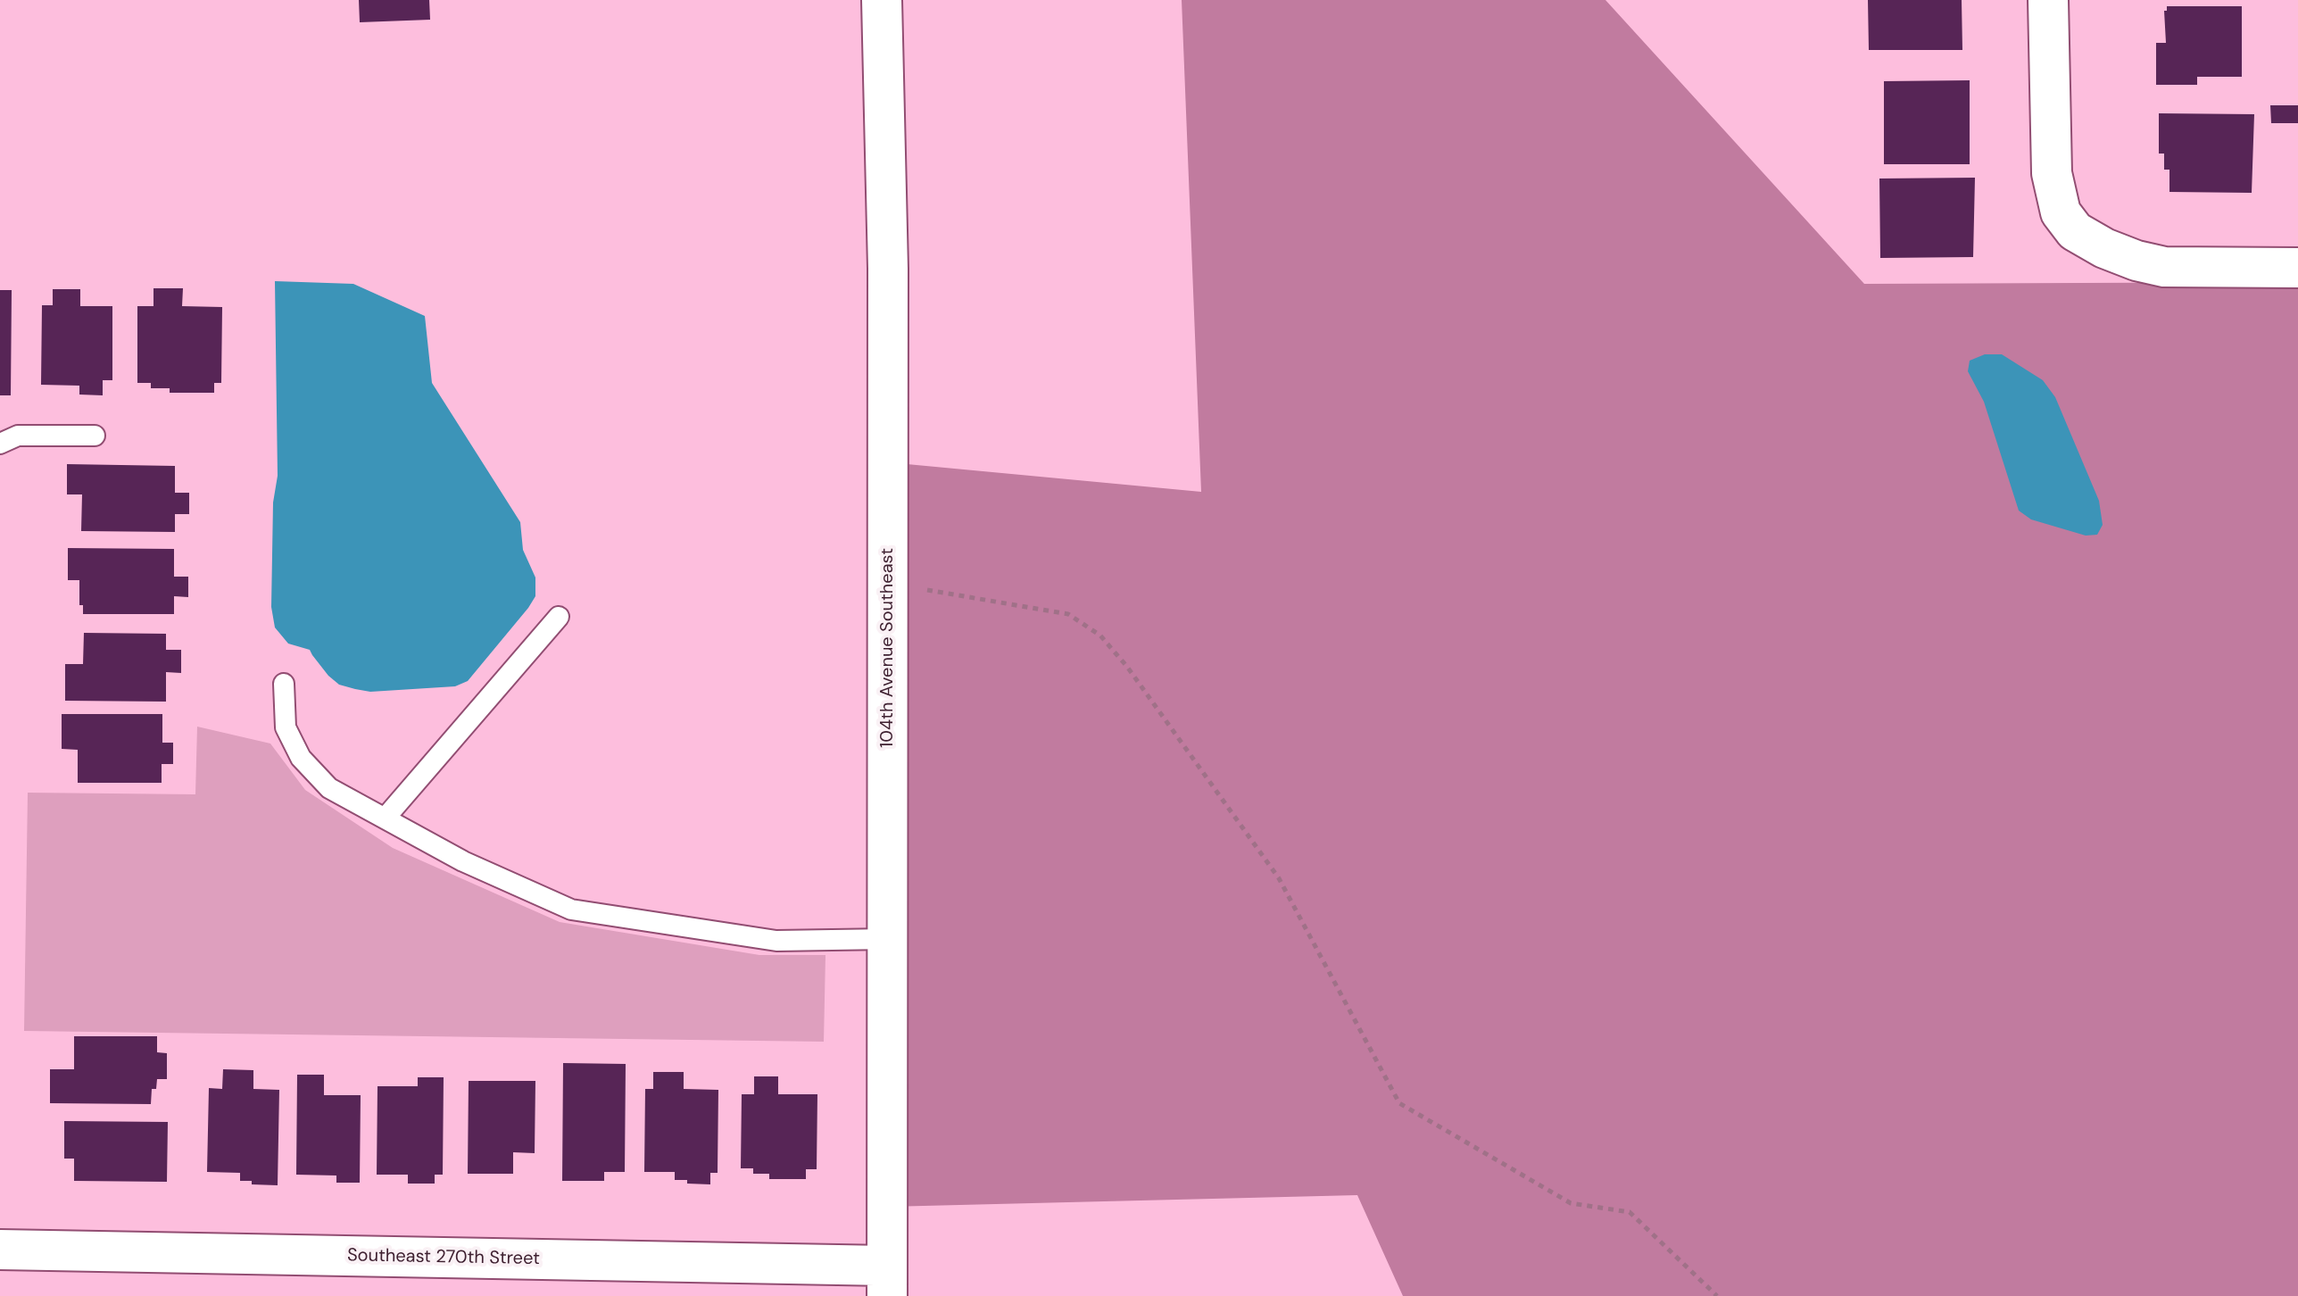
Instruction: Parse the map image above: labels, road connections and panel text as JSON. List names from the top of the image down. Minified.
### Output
{"streets":{"street":["104th Avenue Southeast","Southeast 270th Street"]},"crossings":[["104th Avenue Southeast","Southeast 270th Street"]]}
